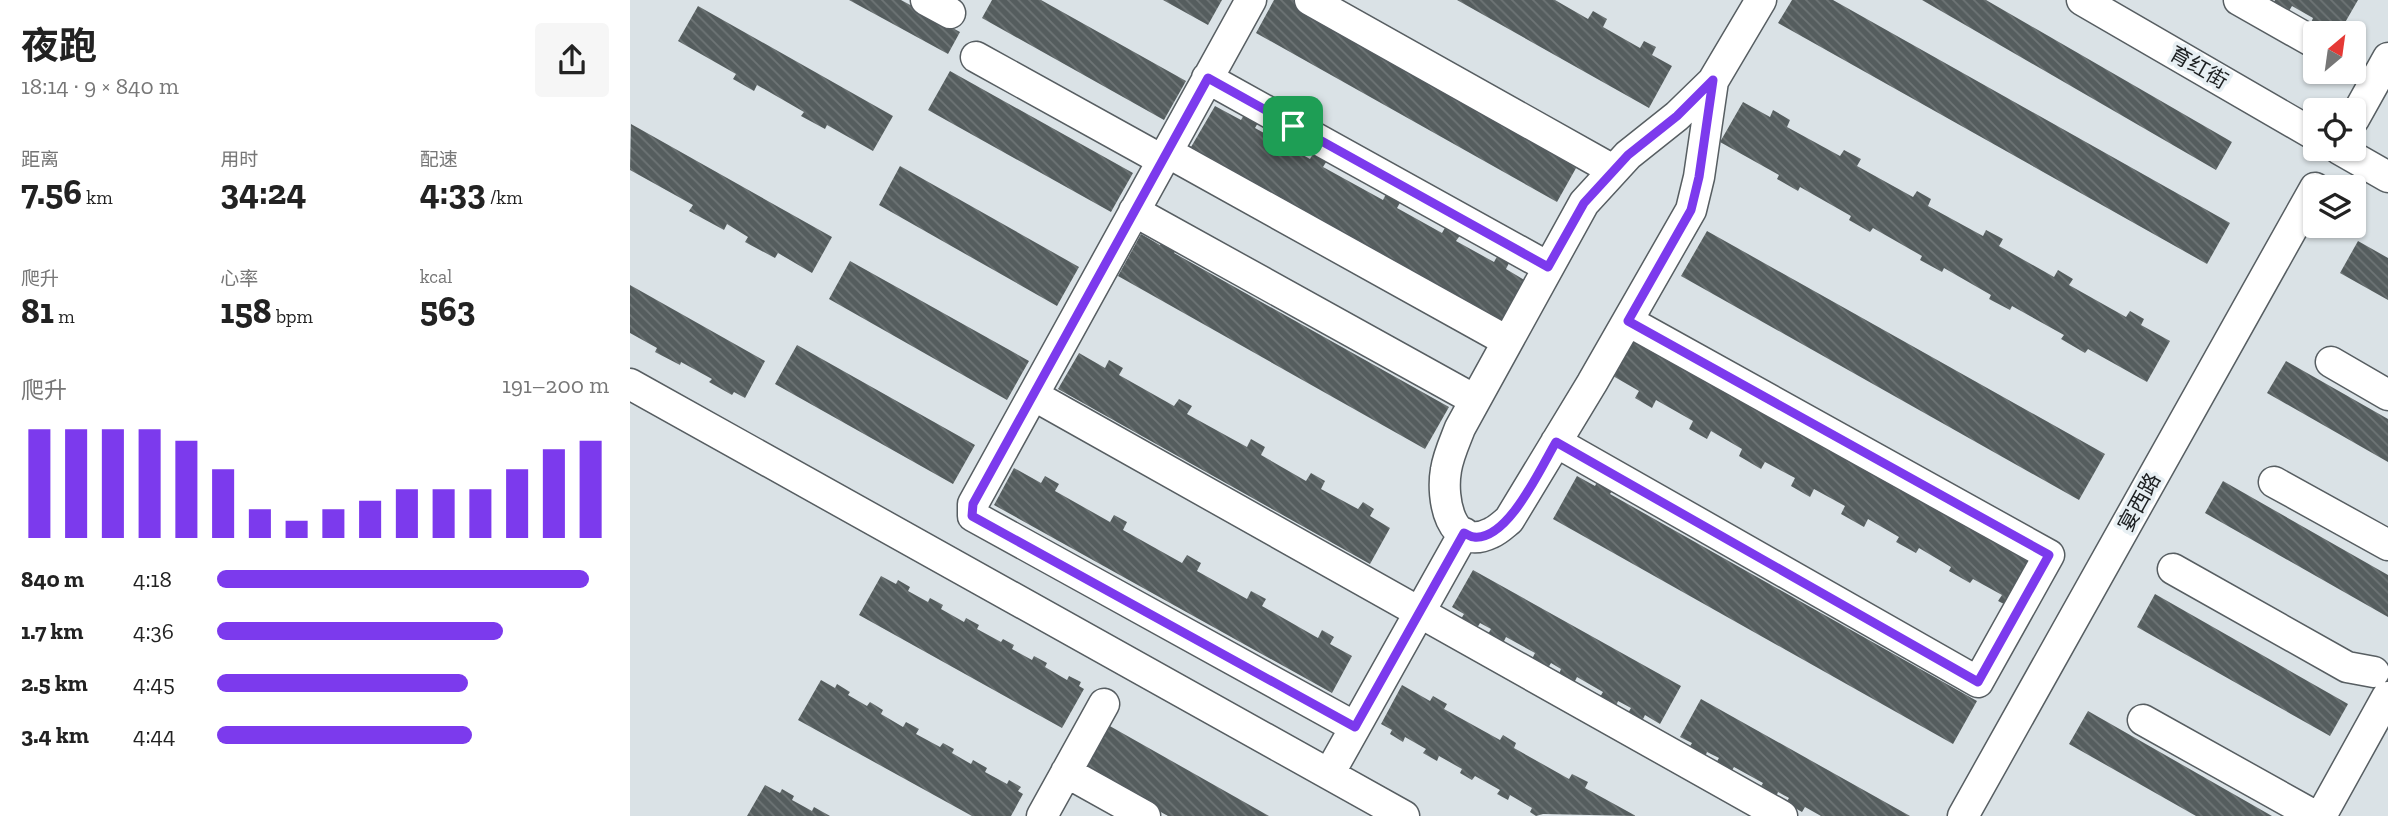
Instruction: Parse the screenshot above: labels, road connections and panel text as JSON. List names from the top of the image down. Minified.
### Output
{"streets":{"street":["育红街","宴西路"]},"north":"top right","page":{"heading":["夜跑","18:14 · 9 × 840 m"],"stats":[["距离","7.56 km"],["用时","34:24"],["配速","4:33 /km"],["爬升","81 m"],["心率","158 bpm"],["kcal","563"]],"chart":["爬升","191–200 m"],"list":[{"name":"840 m","note":"4:18"},{"name":"1.7 km","note":"4:36"},{"name":"2.5 km","note":"4:45"},{"name":"3.4 km","note":"4:44"}]}}
